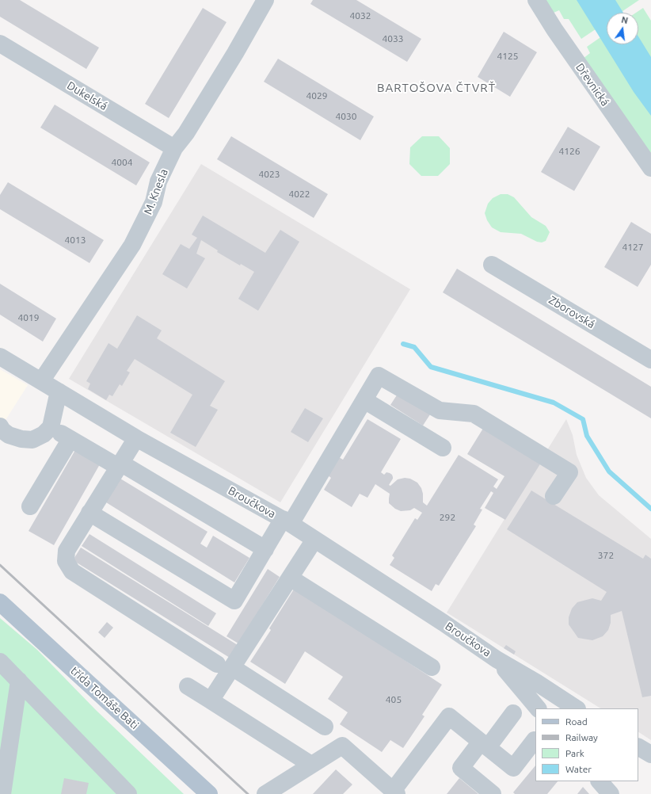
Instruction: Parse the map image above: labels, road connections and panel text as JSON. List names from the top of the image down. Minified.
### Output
{"streets":{"main road":["třída Tomáše Bati"],"street":["Dřevnická","Dukelská","M. Knesla","Zborovská","Broučkova"]},"crossings":[["Dukelská","M. Knesla"],["M. Knesla","Broučkova"]],"districts":["BARTOŠOVA ČTVRŤ"],"house_numbers":["4032","4033","4125","4029","4030","4126","4004","4023","4022","4013","4127","4019","292","372","405"],"legend":["Road","Railway","Park","Water"],"north":"top"}
